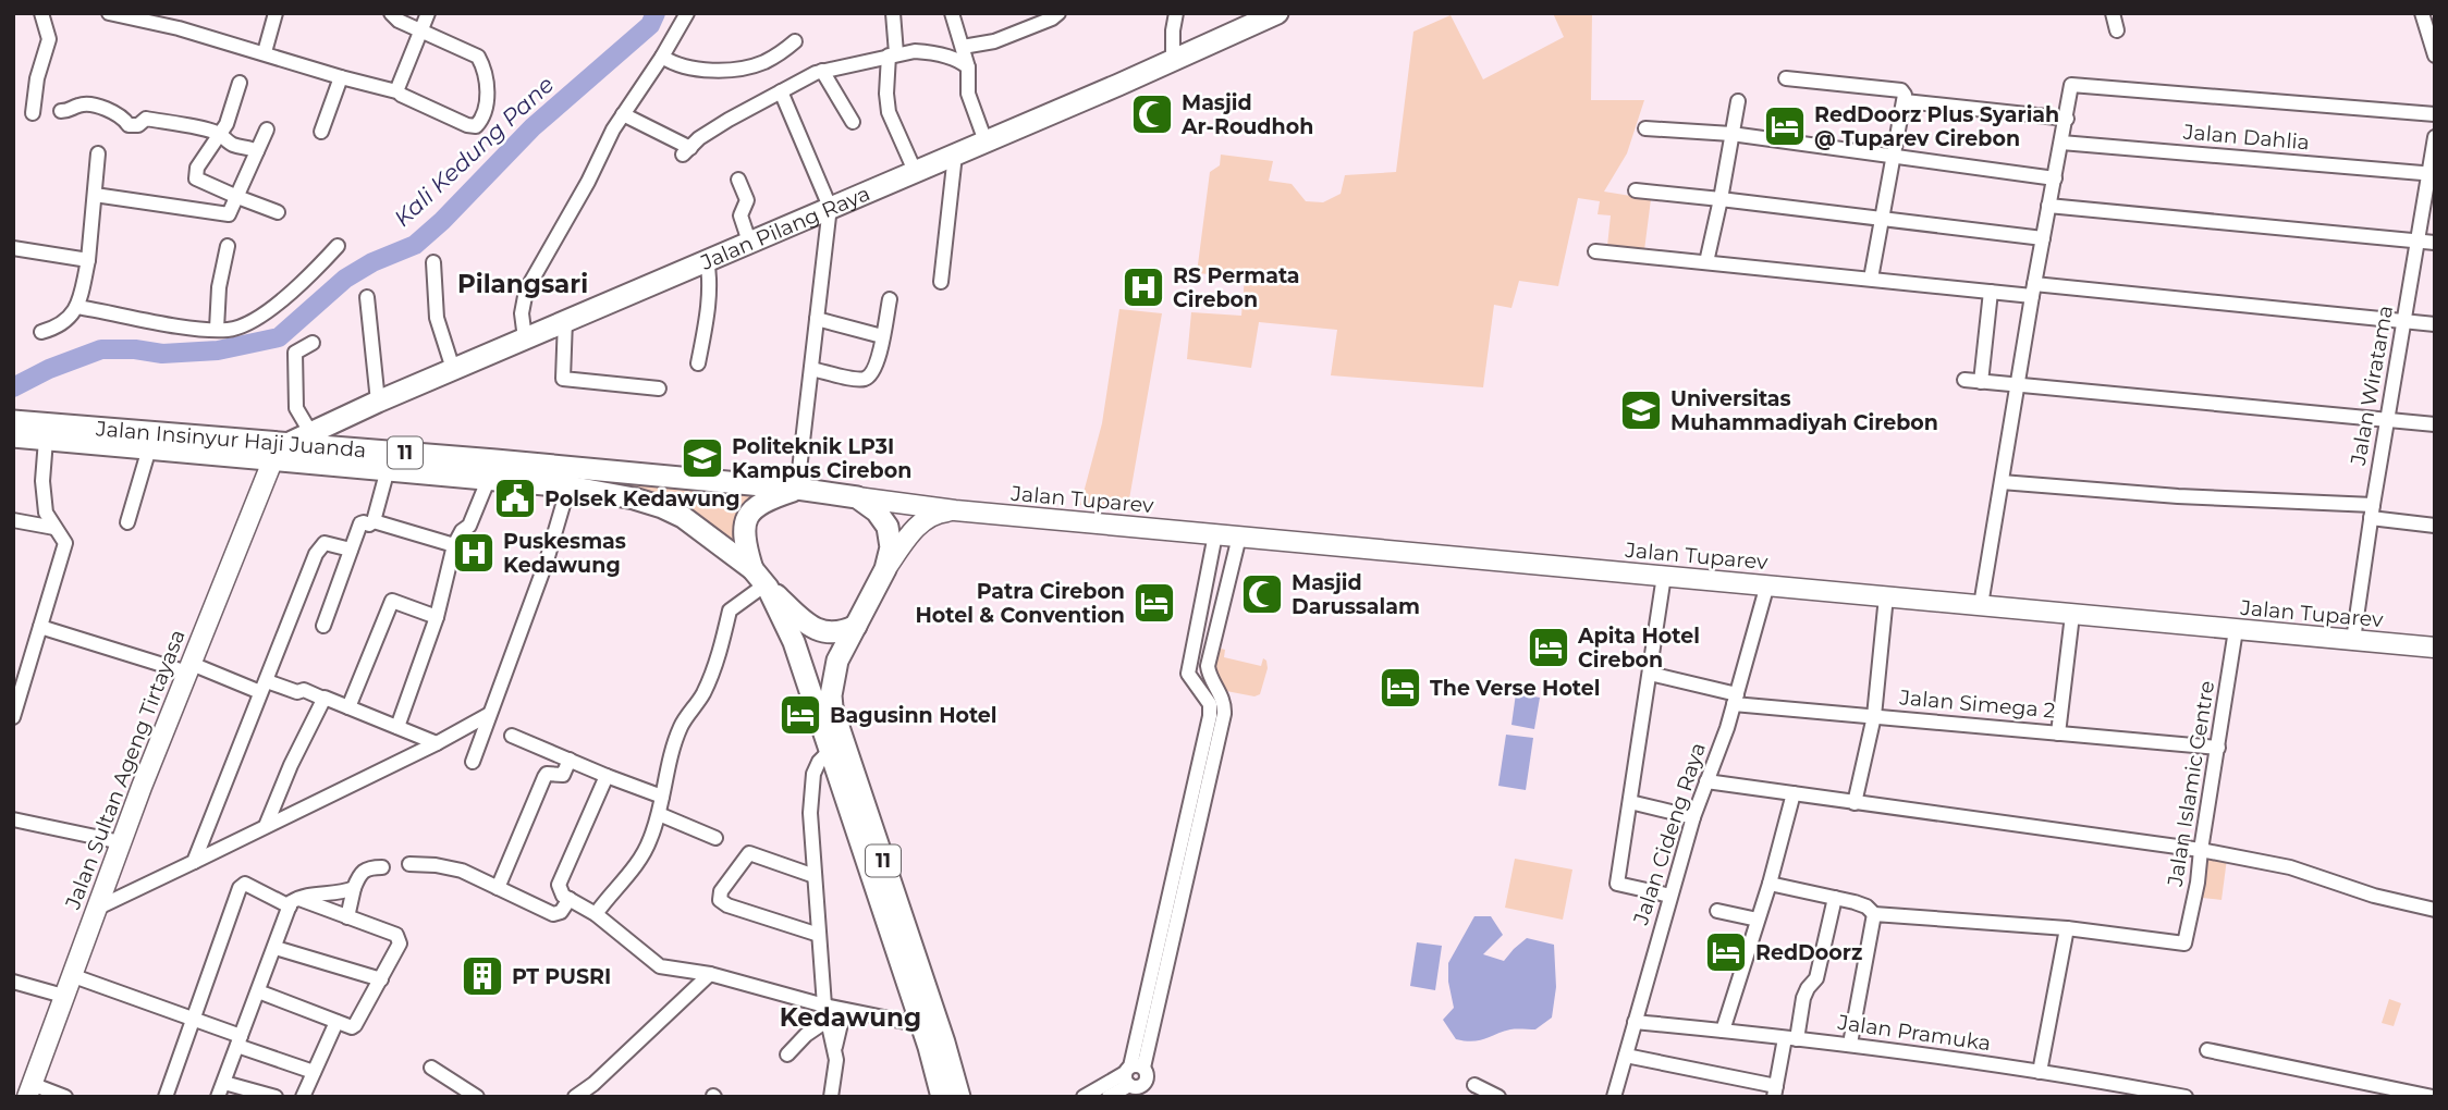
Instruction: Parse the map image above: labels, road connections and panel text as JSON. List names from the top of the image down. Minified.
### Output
{"streets":{"highway":["Jalan Pilang Raya","Jalan Insinyur Haji Juanda","11"],"main road":["Jalan Tuparev","Jalan Sultan Ageng Tirtayasa"],"street":["Jalan Dahlia","Jalan Wiratama","Jalan Simega 2","Jalan Islamic Centre","Jalan Cideng Raya","Jalan Pramuka"]},"crossings":[["Jalan Dahlia","Jalan Wiratama"],["Jalan Pilang Raya","Jalan Insinyur Haji Juanda"],["Jalan Wiratama","Jalan Tuparev"],["Jalan Insinyur Haji Juanda","11"],["Jalan Insinyur Haji Juanda","Jalan Tuparev"],["Jalan Insinyur Haji Juanda","Jalan Sultan Ageng Tirtayasa"],["11","Jalan Tuparev"],["Jalan Tuparev","Jalan Islamic Centre"],["Jalan Tuparev","Jalan Cideng Raya"],["Jalan Simega 2","Jalan Islamic Centre"],["Jalan Simega 2","Jalan Cideng Raya"],["Jalan Cideng Raya","Jalan Pramuka"]],"districts":["Pilangsari","Kedawung"],"water":["Kali Kedung Pane"],"places":{"mosque":["Masjid Ar-Roudhoh","Masjid Darussalam"],"hotel":["RedDoorz Plus Syariah @ Tuparev Cirebon","Patra Cirebon Hotel & Convention","Apita Hotel Cirebon","The Verse Hotel","Bagusinn Hotel","RedDoorz"],"hospital":["RS Permata Cirebon","Puskesmas Kedawung"],"school or university":["Universitas Muhammadiyah Cirebon","Politeknik LP3I Kampus Cirebon"],"public building":["Polsek Kedawung"],"building":["PT PUSRI"]}}
